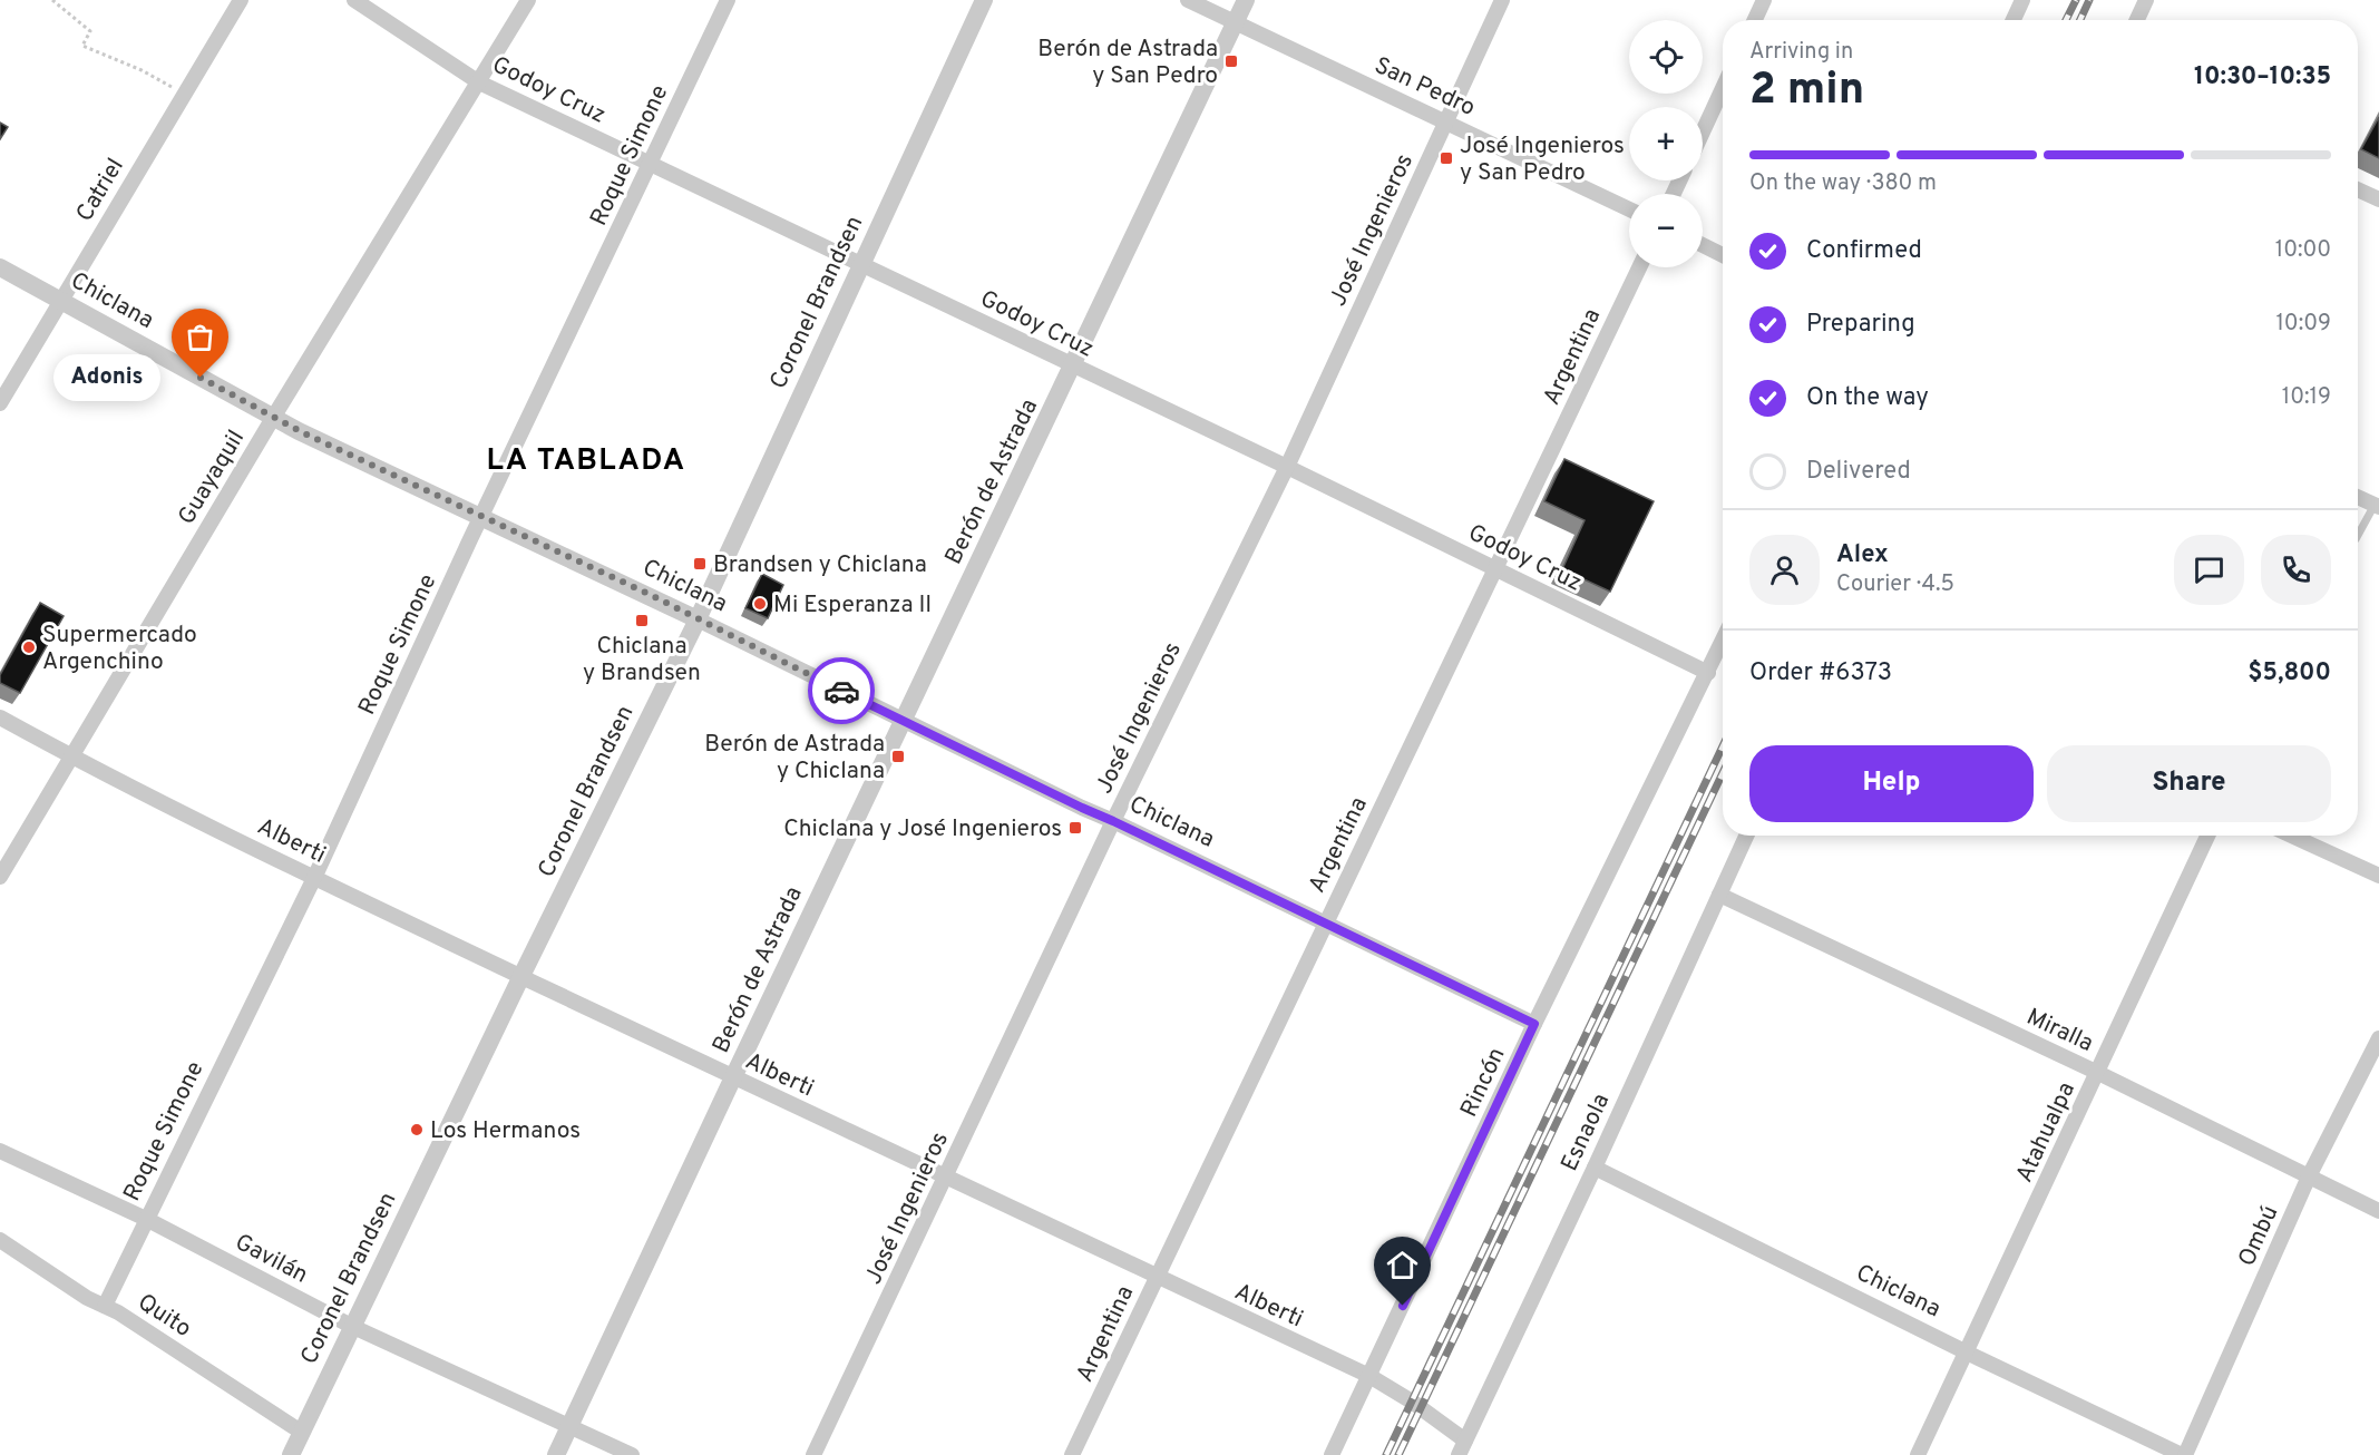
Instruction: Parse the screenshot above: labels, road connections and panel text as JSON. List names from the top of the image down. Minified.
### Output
{"streets":{"street":["San Pedro","Godoy Cruz","Roque Simone","Catriel","José Ingenieros","Chiclana","Coronel Brandsen","Argentina","Guayaquil","Berón de Astrada","Alberti","Miralla","Rincón","Esnaola","Atahualpa","Ombú","Gavilán","Quito"]},"crossings":[["San Pedro","José Ingenieros"],["San Pedro","Berón de Astrada"],["Godoy Cruz","Roque Simone"],["Godoy Cruz","José Ingenieros"],["Godoy Cruz","Coronel Brandsen"],["Godoy Cruz","Argentina"],["Godoy Cruz","Guayaquil"],["Godoy Cruz","Berón de Astrada"],["Godoy Cruz","Rincón"],["Roque Simone","Chiclana"],["Roque Simone","Alberti"],["Roque Simone","Gavilán"],["Roque Simone","Quito"],["Catriel","Chiclana"],["José Ingenieros","Chiclana"],["José Ingenieros","Alberti"],["Chiclana","Coronel Brandsen"],["Chiclana","Argentina"],["Chiclana","Guayaquil"],["Chiclana","Berón de Astrada"],["Chiclana","Rincón"],["Chiclana","Esnaola"],["Chiclana","Atahualpa"],["Chiclana","Ombú"],["Coronel Brandsen","Alberti"],["Coronel Brandsen","Gavilán"],["Coronel Brandsen","Quito"],["Argentina","Alberti"],["Guayaquil","Alberti"],["Berón de Astrada","Alberti"],["Berón de Astrada","Gavilán"],["Alberti","Rincón"],["Alberti","Esnaola"],["Miralla","Esnaola"],["Miralla","Atahualpa"],["Miralla","Ombú"]],"districts":["LA TABLADA"],"places":{"transit":["Berón de Astrada y San Pedro","José Ingenieros y San Pedro","Brandsen y Chiclana","Chiclana y Brandsen","Berón de Astrada y Chiclana","Chiclana y José Ingenieros"],"other":["Adonis","Mi Esperanza II","Supermercado Argenchino","Los Hermanos"]},"page":{"map_buttons":["+","−"],"heading":["2 min","Arriving in","10:30–10:35"],"panel":["Alex","Courier · 4.5","Order #6373","$5,800"],"bar":"On the way · 380 m","list":[["Confirmed","10:00"],["Preparing","10:09"],["On the way","10:19"],"Delivered"],"bubble":"Adonis","buttons":["Help","Share"]}}
